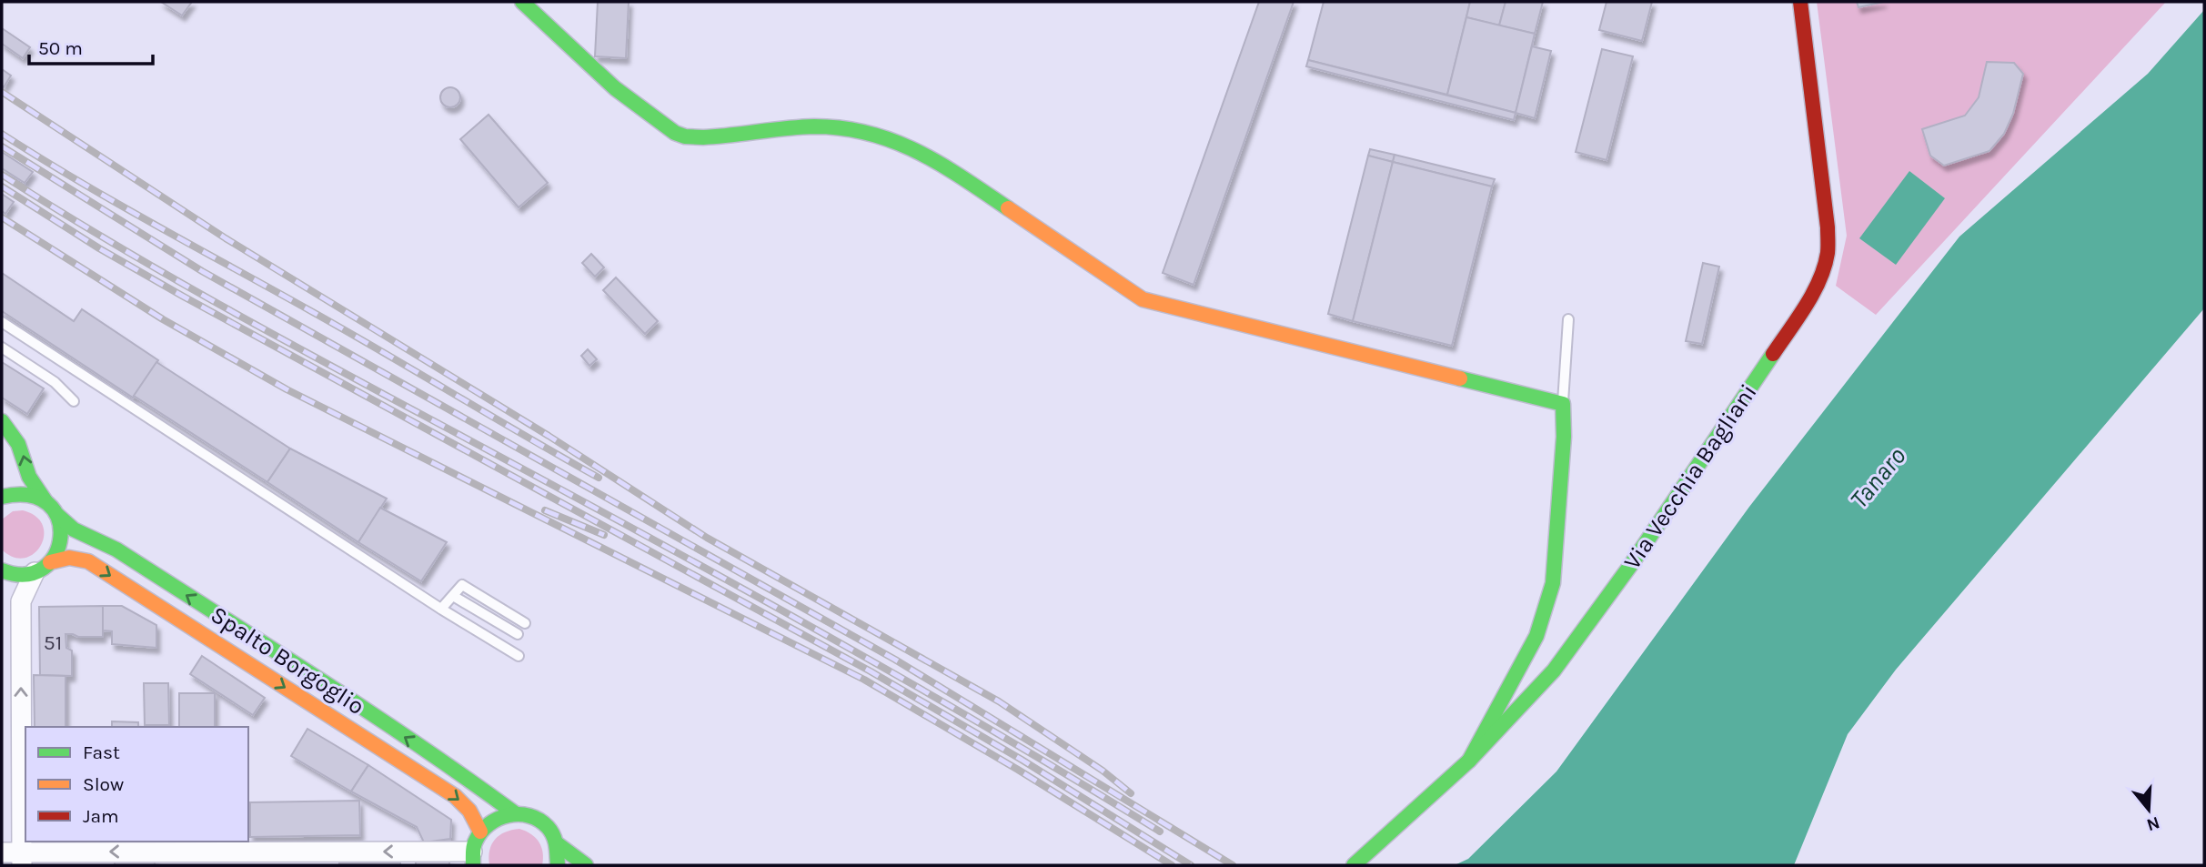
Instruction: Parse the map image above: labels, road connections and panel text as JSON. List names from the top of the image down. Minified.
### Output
{"streets":{"street":["Via Vecchia Bagliani","Spalto Borgoglio"]},"water":["Tanaro"],"house_numbers":["51"],"legend":["Fast","Slow","Jam"],"scale_bar":"50 m","north":"bottom"}
